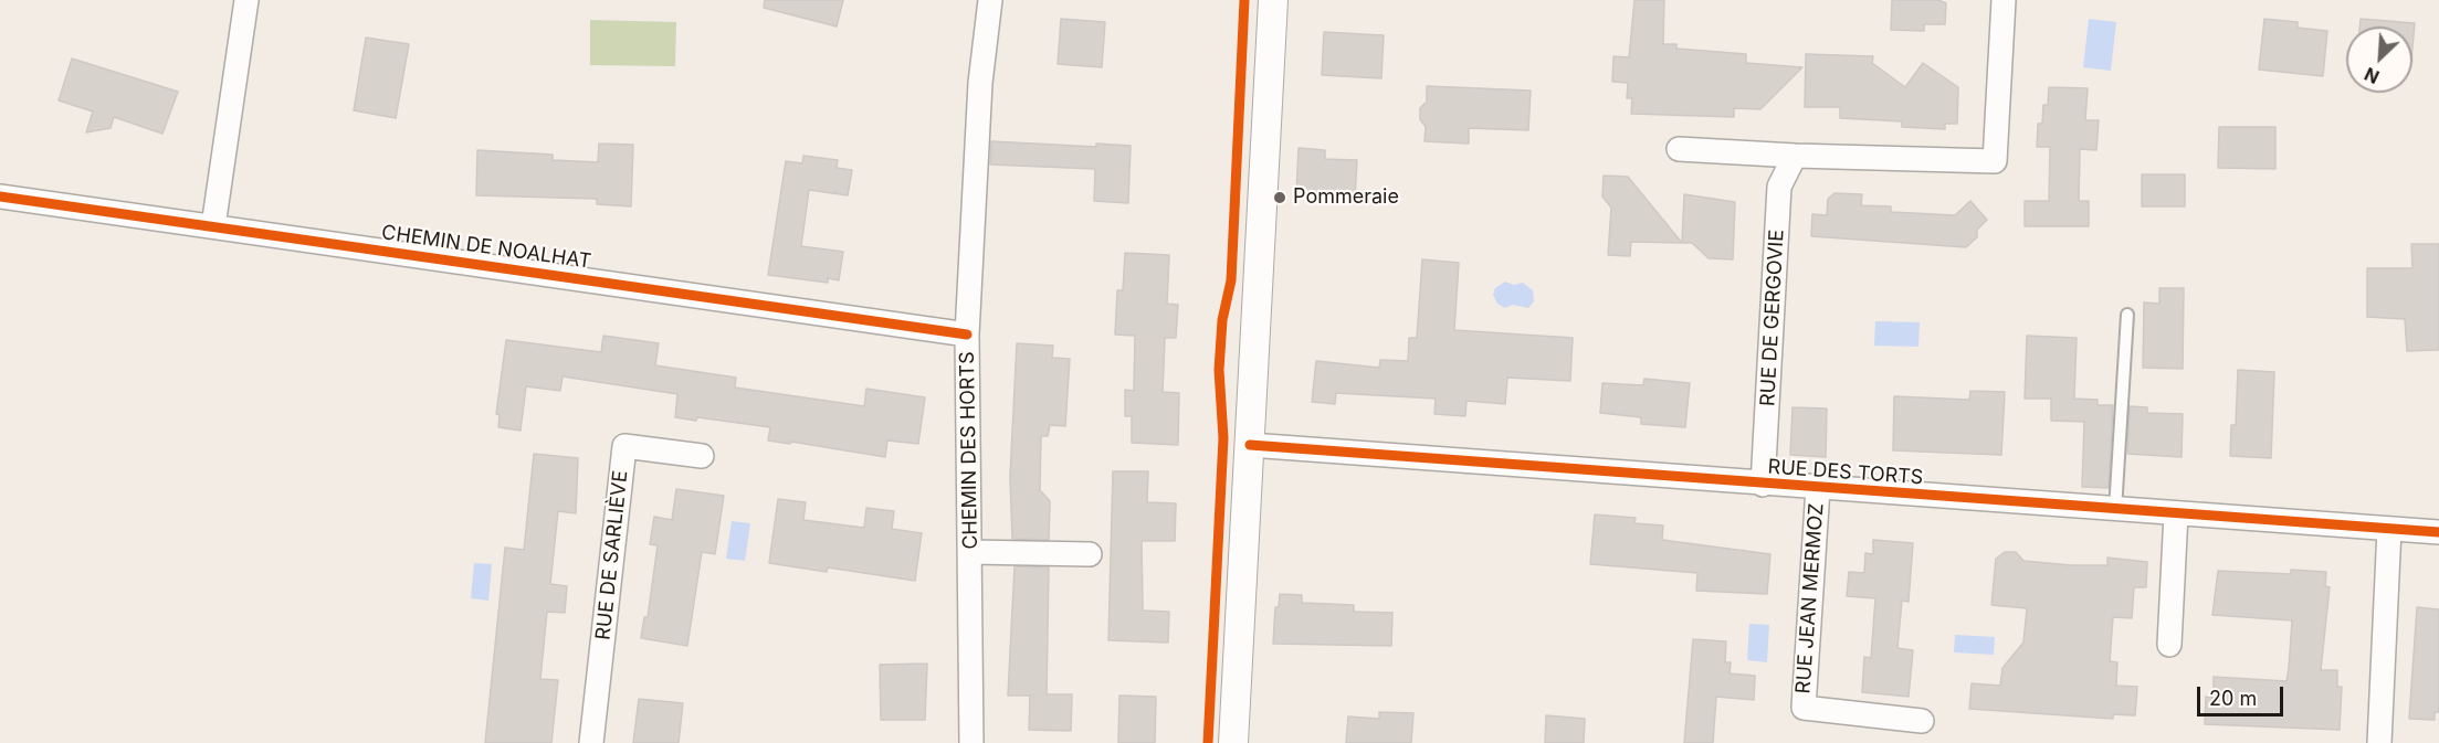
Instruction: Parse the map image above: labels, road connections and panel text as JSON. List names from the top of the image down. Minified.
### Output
{"streets":{"street":["CHEMIN DE NOALHAT","RUE DE GERGOVIE","CHEMIN DES HORTS","RUE DES TORTS","RUE DE SARLIÈVE","RUE JEAN MERMOZ"]},"crossings":[["CHEMIN DE NOALHAT","CHEMIN DES HORTS"],["RUE DE GERGOVIE","RUE DES TORTS"],["RUE DES TORTS","RUE JEAN MERMOZ"]],"places":["Pommeraie"],"scale_bar":"20 m","north":"bottom left"}
